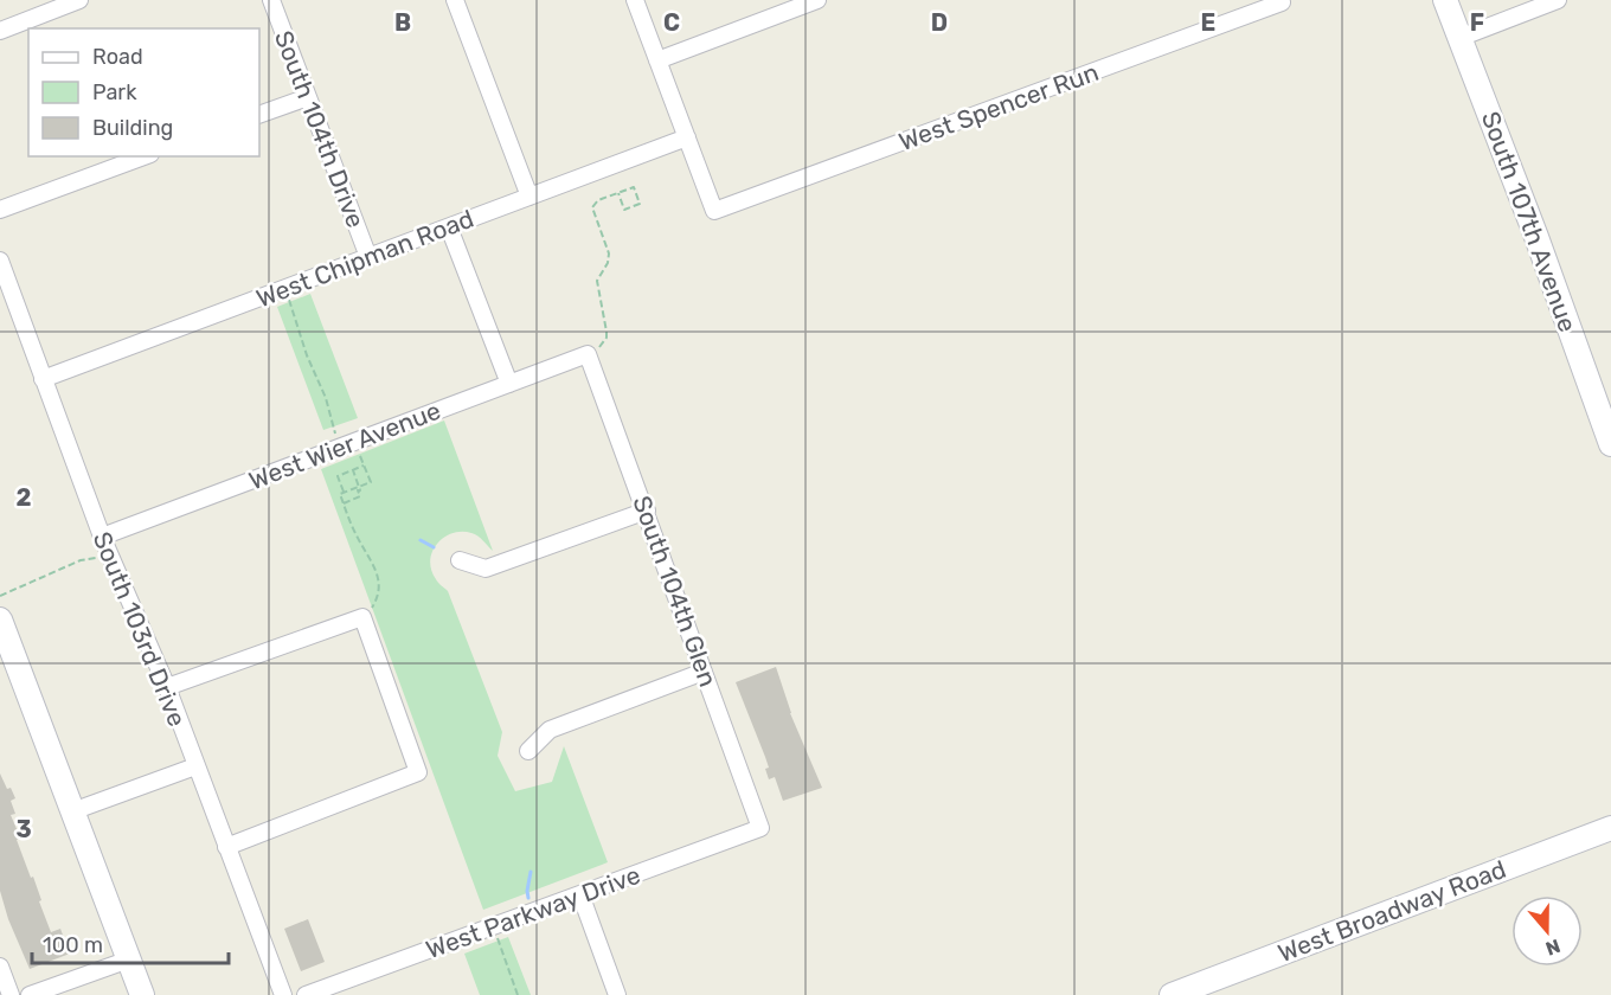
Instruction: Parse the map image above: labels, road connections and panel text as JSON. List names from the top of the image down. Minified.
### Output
{"streets":{"main road":["South 107th Avenue","West Broadway Road"],"street":["West Spencer Run","South 104th Drive","West Chipman Road","West Wier Avenue","South 104th Glen","South 103rd Drive","West Parkway Drive"]},"crossings":[["West Spencer Run","West Chipman Road"],["South 104th Drive","West Chipman Road"],["West Chipman Road","South 103rd Drive"],["West Wier Avenue","South 104th Glen"],["West Wier Avenue","South 103rd Drive"],["South 104th Glen","West Parkway Drive"]],"legend":["Road","Park","Building"],"scale_bar":"100 m","north":"bottom","grid":{"columns":["B","C","D","E","F"],"rows":["2","3"]}}
